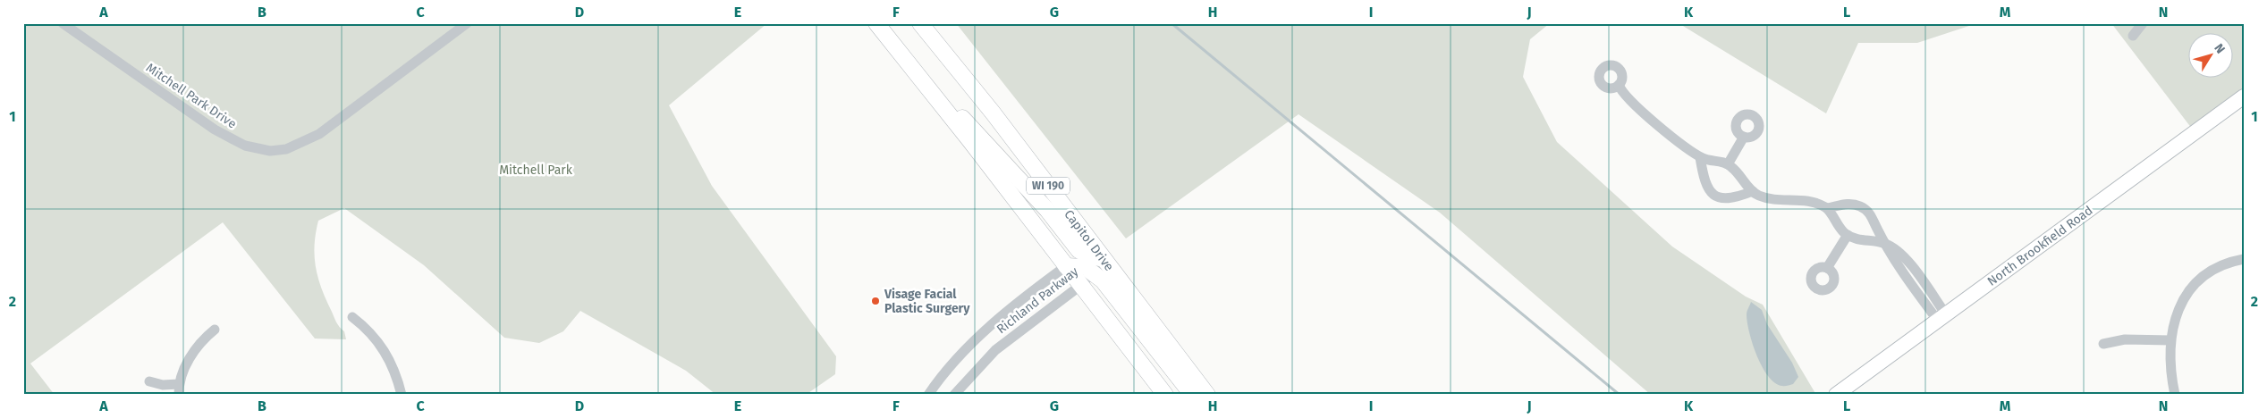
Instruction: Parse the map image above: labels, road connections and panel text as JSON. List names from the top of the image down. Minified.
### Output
{"streets":{"main road":["WI 190","Capitol Drive"],"street":["Mitchell Park Drive","North Brookfield Road","Richland Parkway"]},"crossings":[["WI 190","Richland Parkway"],["Capitol Drive","Richland Parkway"]],"parks":["Mitchell Park"],"places":["Visage Facial Plastic Surgery"],"north":"top right","grid":{"columns":["A","B","C","D","E","F","G","H","I","J","K","L","M","N"],"rows":["1","2"]}}
